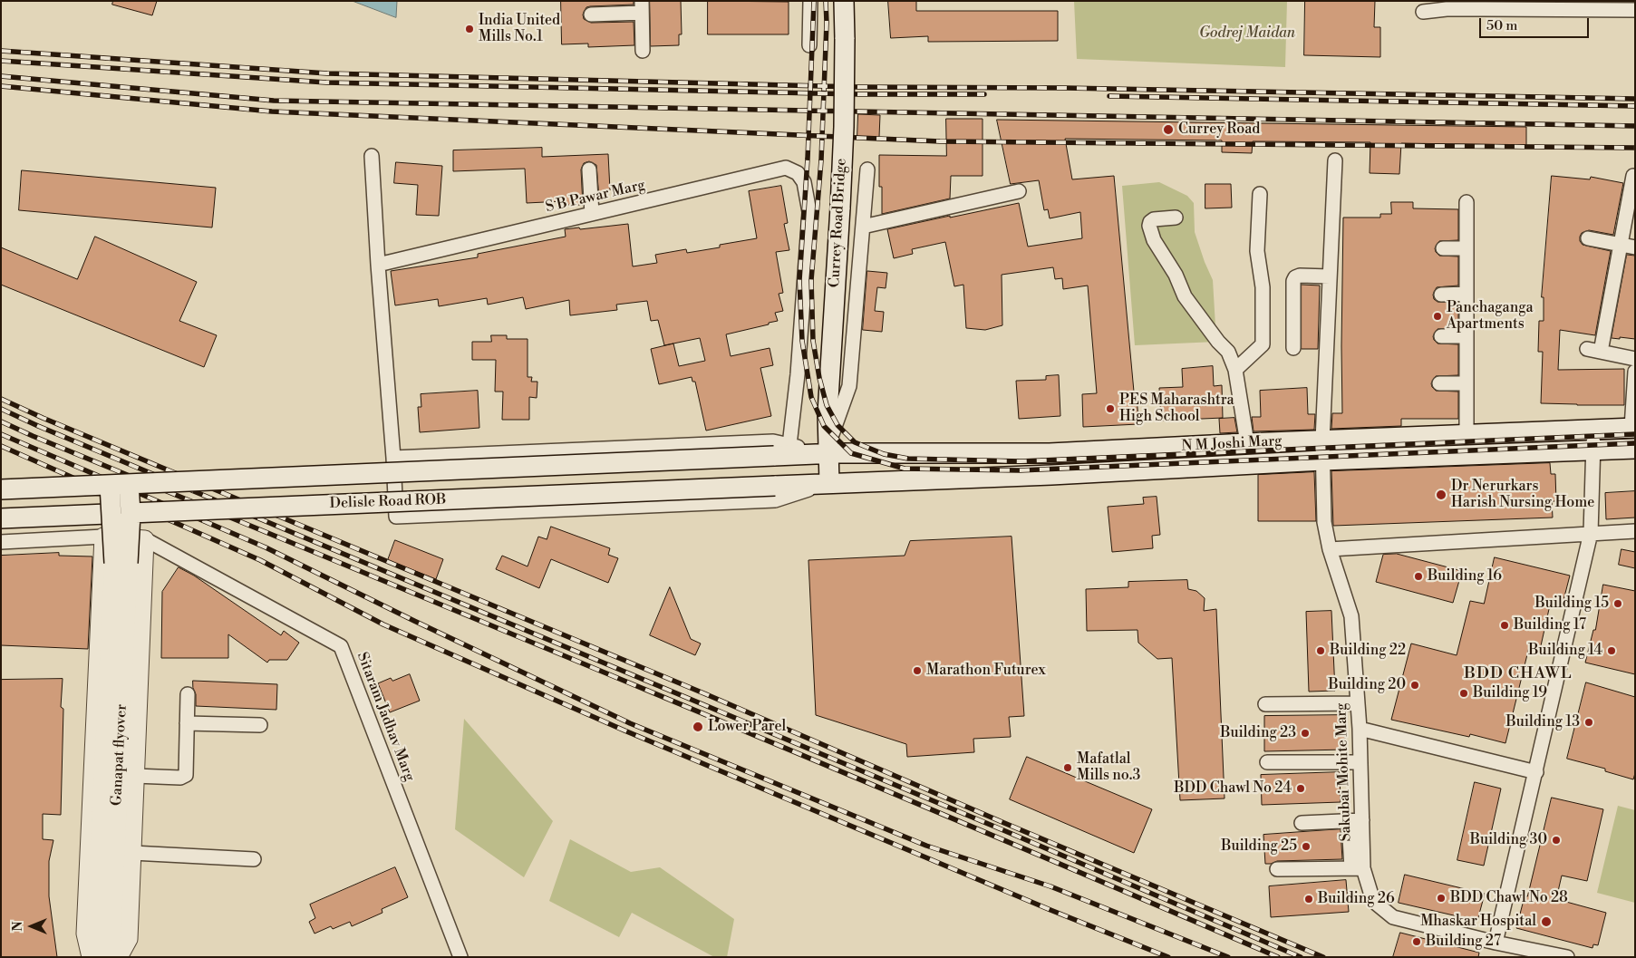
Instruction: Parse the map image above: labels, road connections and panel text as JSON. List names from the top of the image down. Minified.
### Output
{"streets":{"main road":["Currey Road Bridge","N M Joshi Marg","Delisle Road ROB","Ganapat flyover"],"street":["S B Pawar Marg","Sitaram Jadhav Marg","Sakubai Mohite Marg"]},"crossings":[["S B Pawar Marg","N M Joshi Marg"],["S B Pawar Marg","Delisle Road ROB"],["Currey Road Bridge","N M Joshi Marg"],["N M Joshi Marg","Delisle Road ROB"],["N M Joshi Marg","Sakubai Mohite Marg"],["Delisle Road ROB","Ganapat flyover"]],"districts":["BDD CHAWL"],"parks":["Godrej Maidan"],"places":["India United Mills No.1","Currey Road","Panchaganga Apartments","PES Maharashtra High School","Dr Nerurkars Harish Nursing Home","Building 16","Building 15","Building 17","Building 22","Building 14","Marathon Futurex","Building 20","Building 19","Building 13","Lower Parel","Building 23","Mafatlal Mills no.3","BDD Chawl No 24","Building 30","Building 25","BDD Chawl No 28","Building 26","Mhaskar Hospital","Building 27"],"scale_bar":"50 m","north":"left"}
